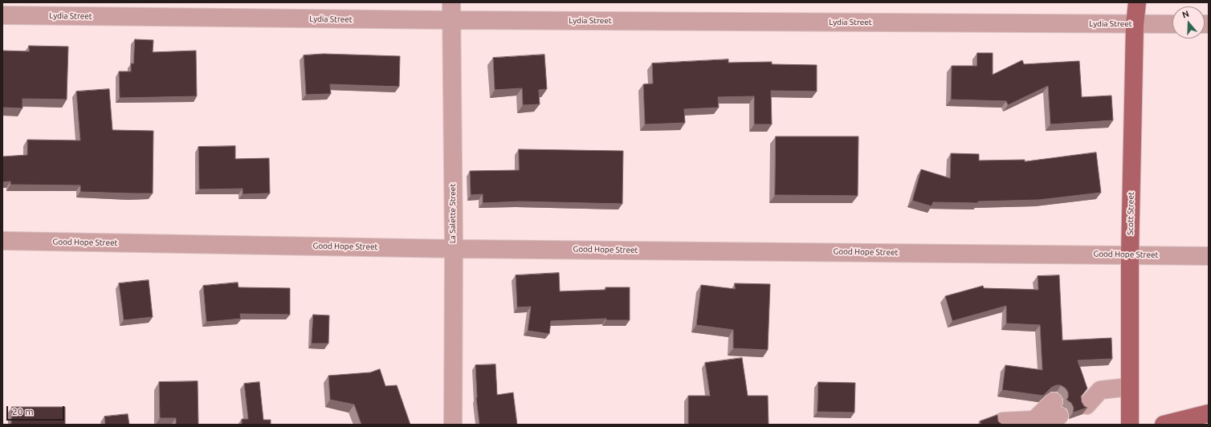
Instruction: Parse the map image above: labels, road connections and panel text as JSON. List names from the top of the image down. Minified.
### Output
{"streets":{"main road":["Scott Street"],"street":["Lydia Street","La Salette Street","Good Hope Street"]},"crossings":[["Lydia Street","La Salette Street"],["Lydia Street","Scott Street"],["La Salette Street","Good Hope Street"],["Scott Street","Good Hope Street"]],"scale_bar":"20 m","north":"top"}
